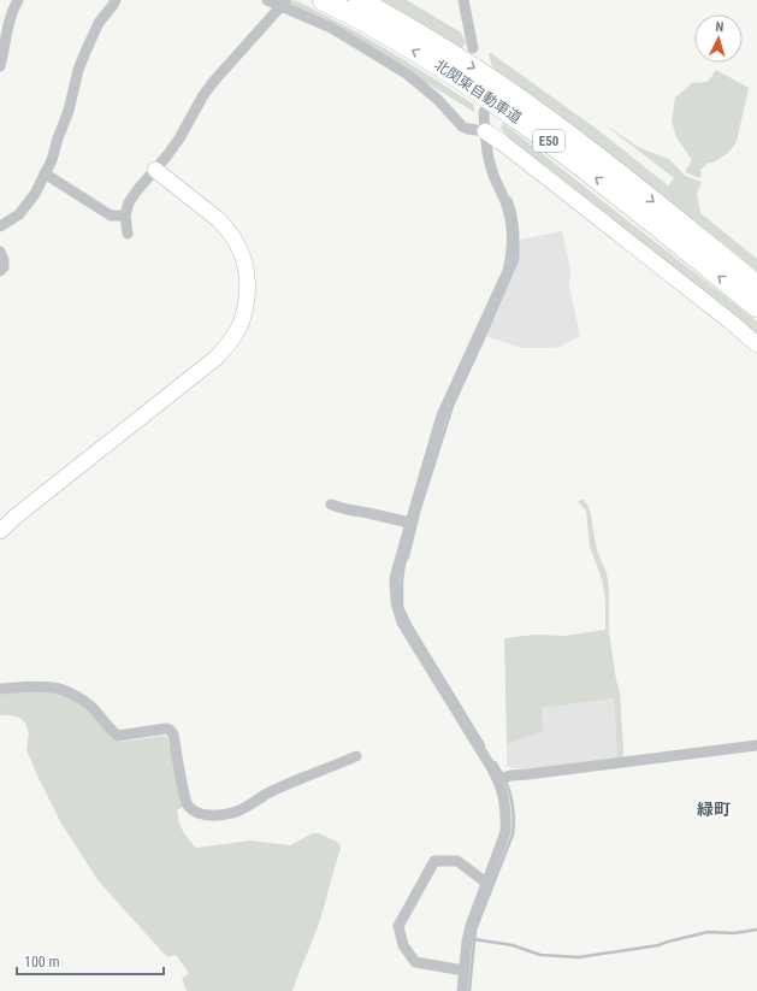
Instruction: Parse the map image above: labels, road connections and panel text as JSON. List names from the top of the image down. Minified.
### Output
{"streets":{"highway":["北関東自動車道","E50"]},"districts":["緑町"],"scale_bar":"100 m","north":"top"}
